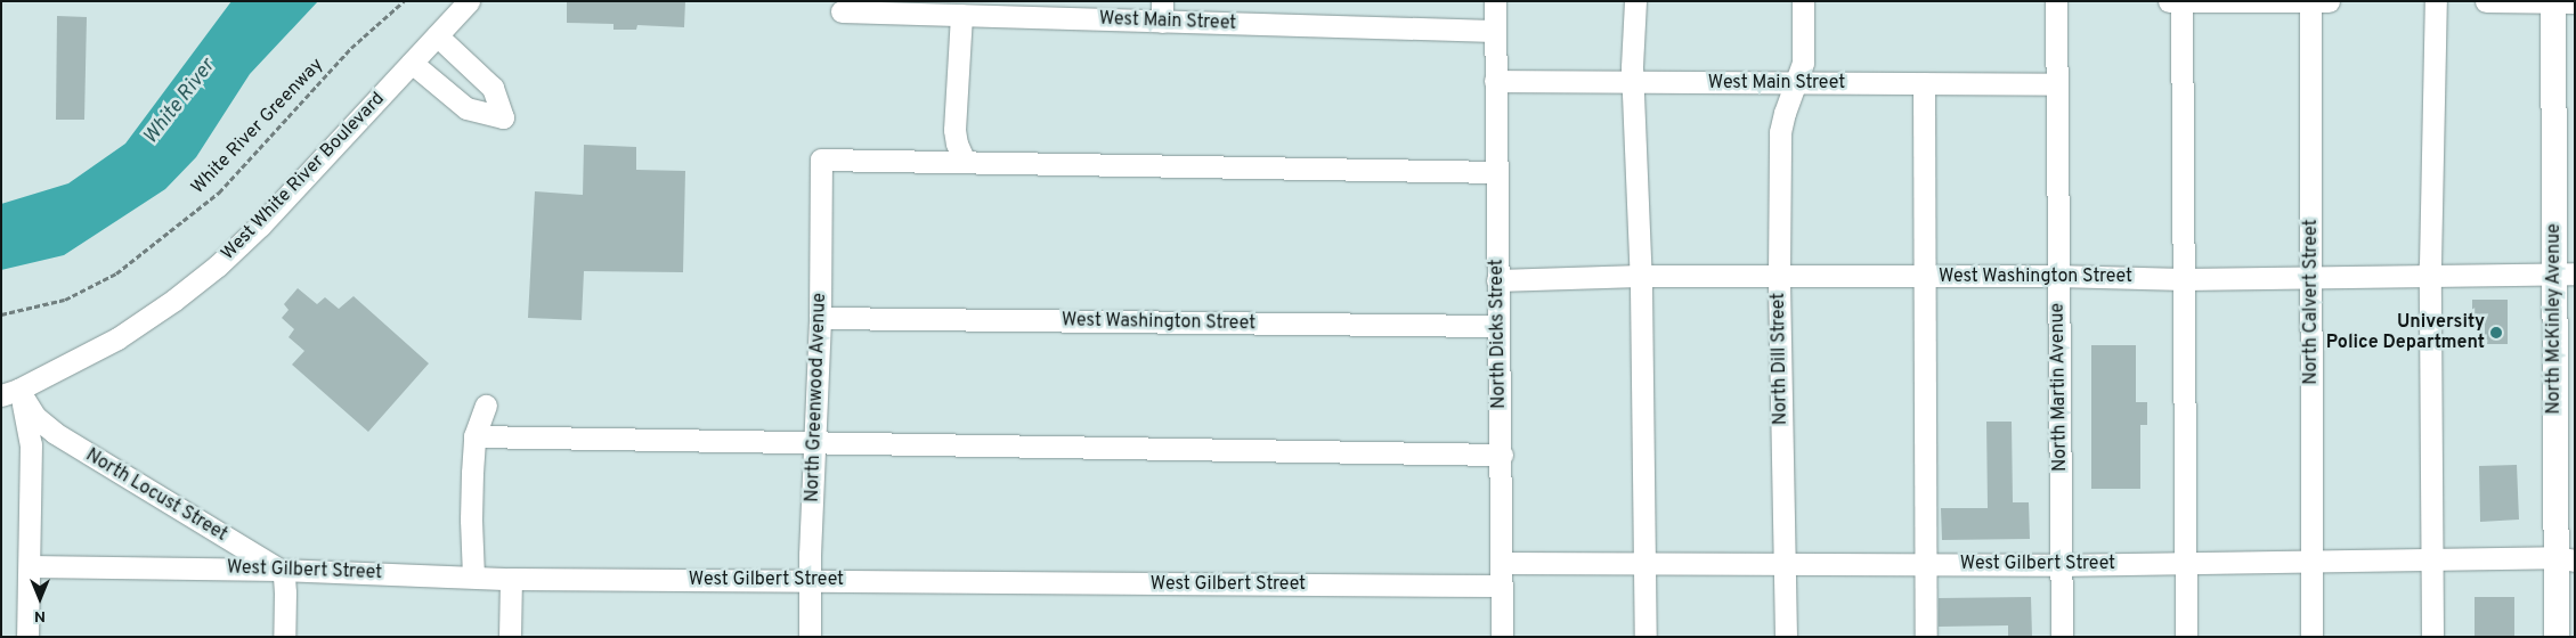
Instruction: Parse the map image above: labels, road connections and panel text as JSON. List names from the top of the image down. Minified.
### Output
{"streets":{"main road":["North McKinley Avenue"],"street":["West Main Street","West White River Boulevard","West Washington Street","North Calvert Street","North Dicks Street","North Dill Street","North Martin Avenue","North Greenwood Avenue","North Locust Street","West Gilbert Street"],"path":["White River Greenway"]},"crossings":[["West Main Street","North Dicks Street"],["West Main Street","North Dill Street"],["West Main Street","North Martin Avenue"],["West White River Boulevard","North Locust Street"],["West Washington Street","North Calvert Street"],["West Washington Street","North McKinley Avenue"],["West Washington Street","North Dicks Street"],["West Washington Street","North Dill Street"],["West Washington Street","North Martin Avenue"],["West Washington Street","North Greenwood Avenue"],["North Calvert Street","West Gilbert Street"],["North McKinley Avenue","West Gilbert Street"],["North Dicks Street","West Gilbert Street"],["North Dill Street","West Gilbert Street"],["North Martin Avenue","West Gilbert Street"],["North Greenwood Avenue","West Gilbert Street"],["North Locust Street","West Gilbert Street"]],"water":["White River"],"places":["University Police Department"],"north":"bottom"}
